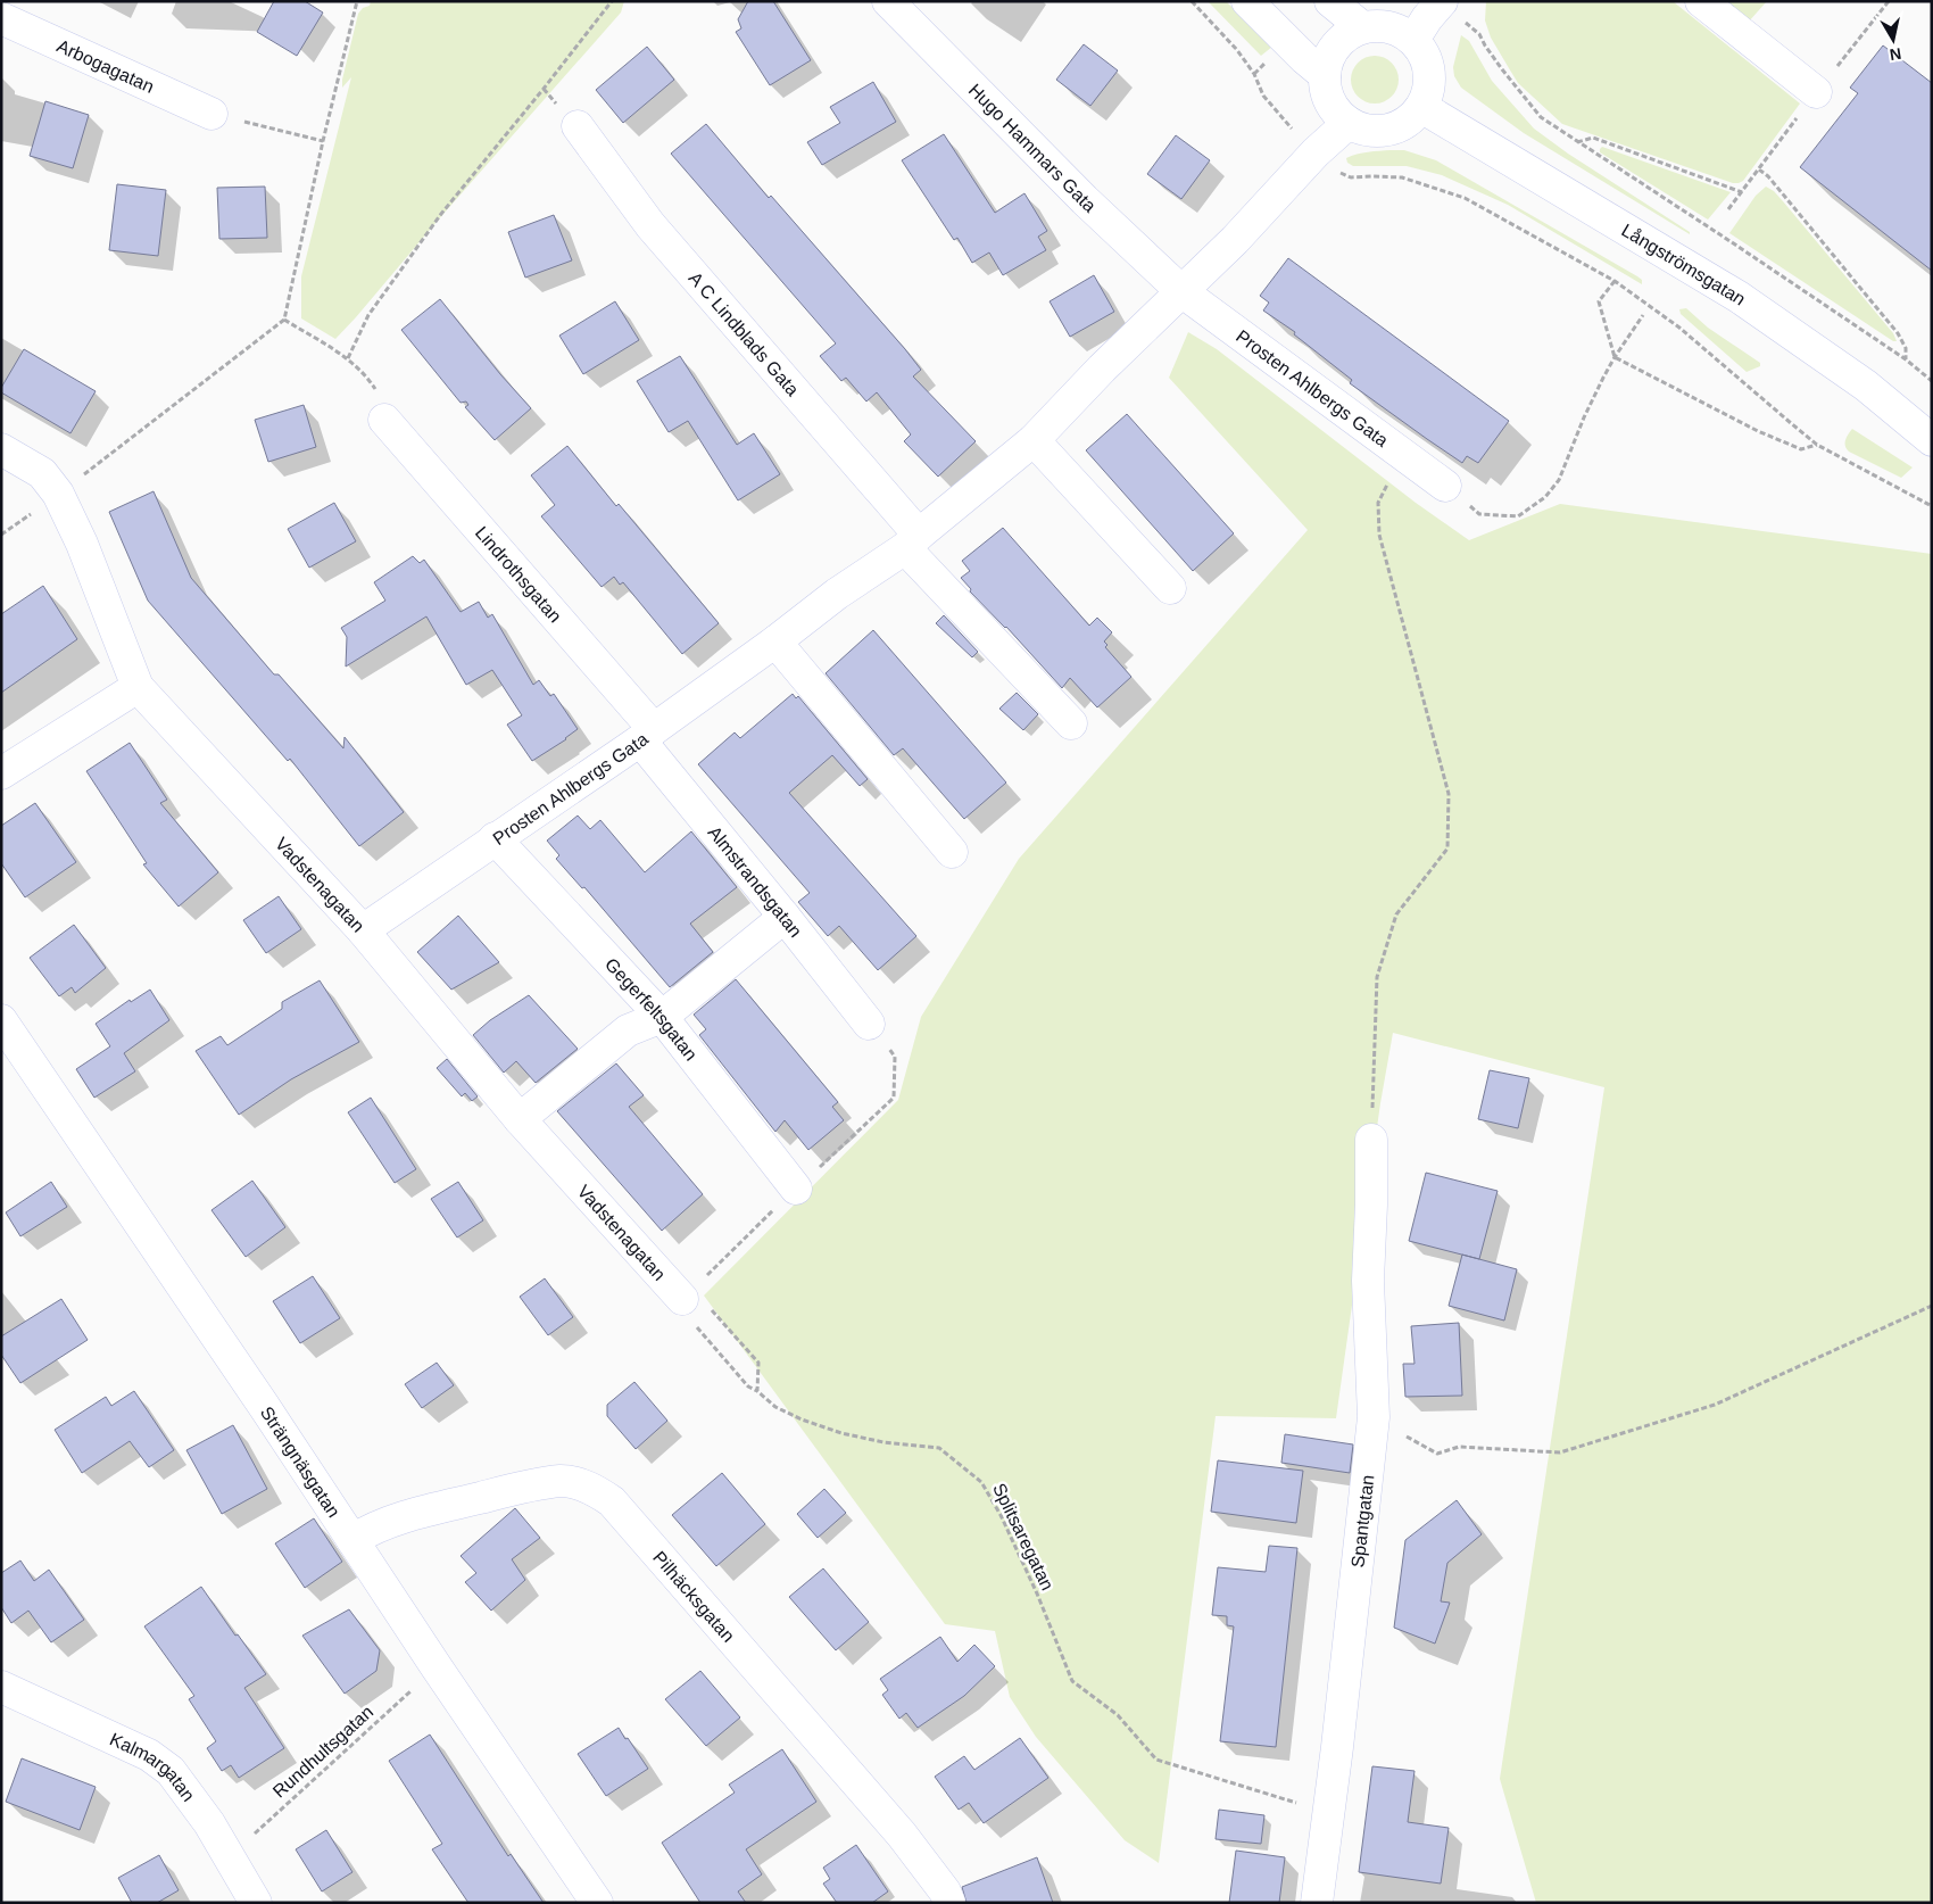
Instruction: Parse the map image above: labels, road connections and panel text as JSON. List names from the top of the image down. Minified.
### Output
{"streets":{"street":["Arbogagatan","Hugo Hammars Gata","Långströmsgatan","A C Lindblads Gata","Prosten Ahlbergs Gata","Lindrothsgatan","Almstrandsgatan","Vadstenagatan","Gegerfeltsgatan","Strängnäsgatan","Spantgatan","Pilhäcksgatan","Kalmargatan"],"path":["Splitsaregatan","Rundhultsgatan"]},"crossings":[["Hugo Hammars Gata","Prosten Ahlbergs Gata"],["Långströmsgatan","Prosten Ahlbergs Gata"],["A C Lindblads Gata","Prosten Ahlbergs Gata"],["Prosten Ahlbergs Gata","Lindrothsgatan"],["Prosten Ahlbergs Gata","Almstrandsgatan"],["Prosten Ahlbergs Gata","Vadstenagatan"],["Prosten Ahlbergs Gata","Gegerfeltsgatan"],["Lindrothsgatan","Almstrandsgatan"],["Vadstenagatan","Splitsaregatan"],["Strängnäsgatan","Pilhäcksgatan"],["Strängnäsgatan","Rundhultsgatan"],["Spantgatan","Splitsaregatan"],["Rundhultsgatan","Kalmargatan"]],"north":"bottom"}
